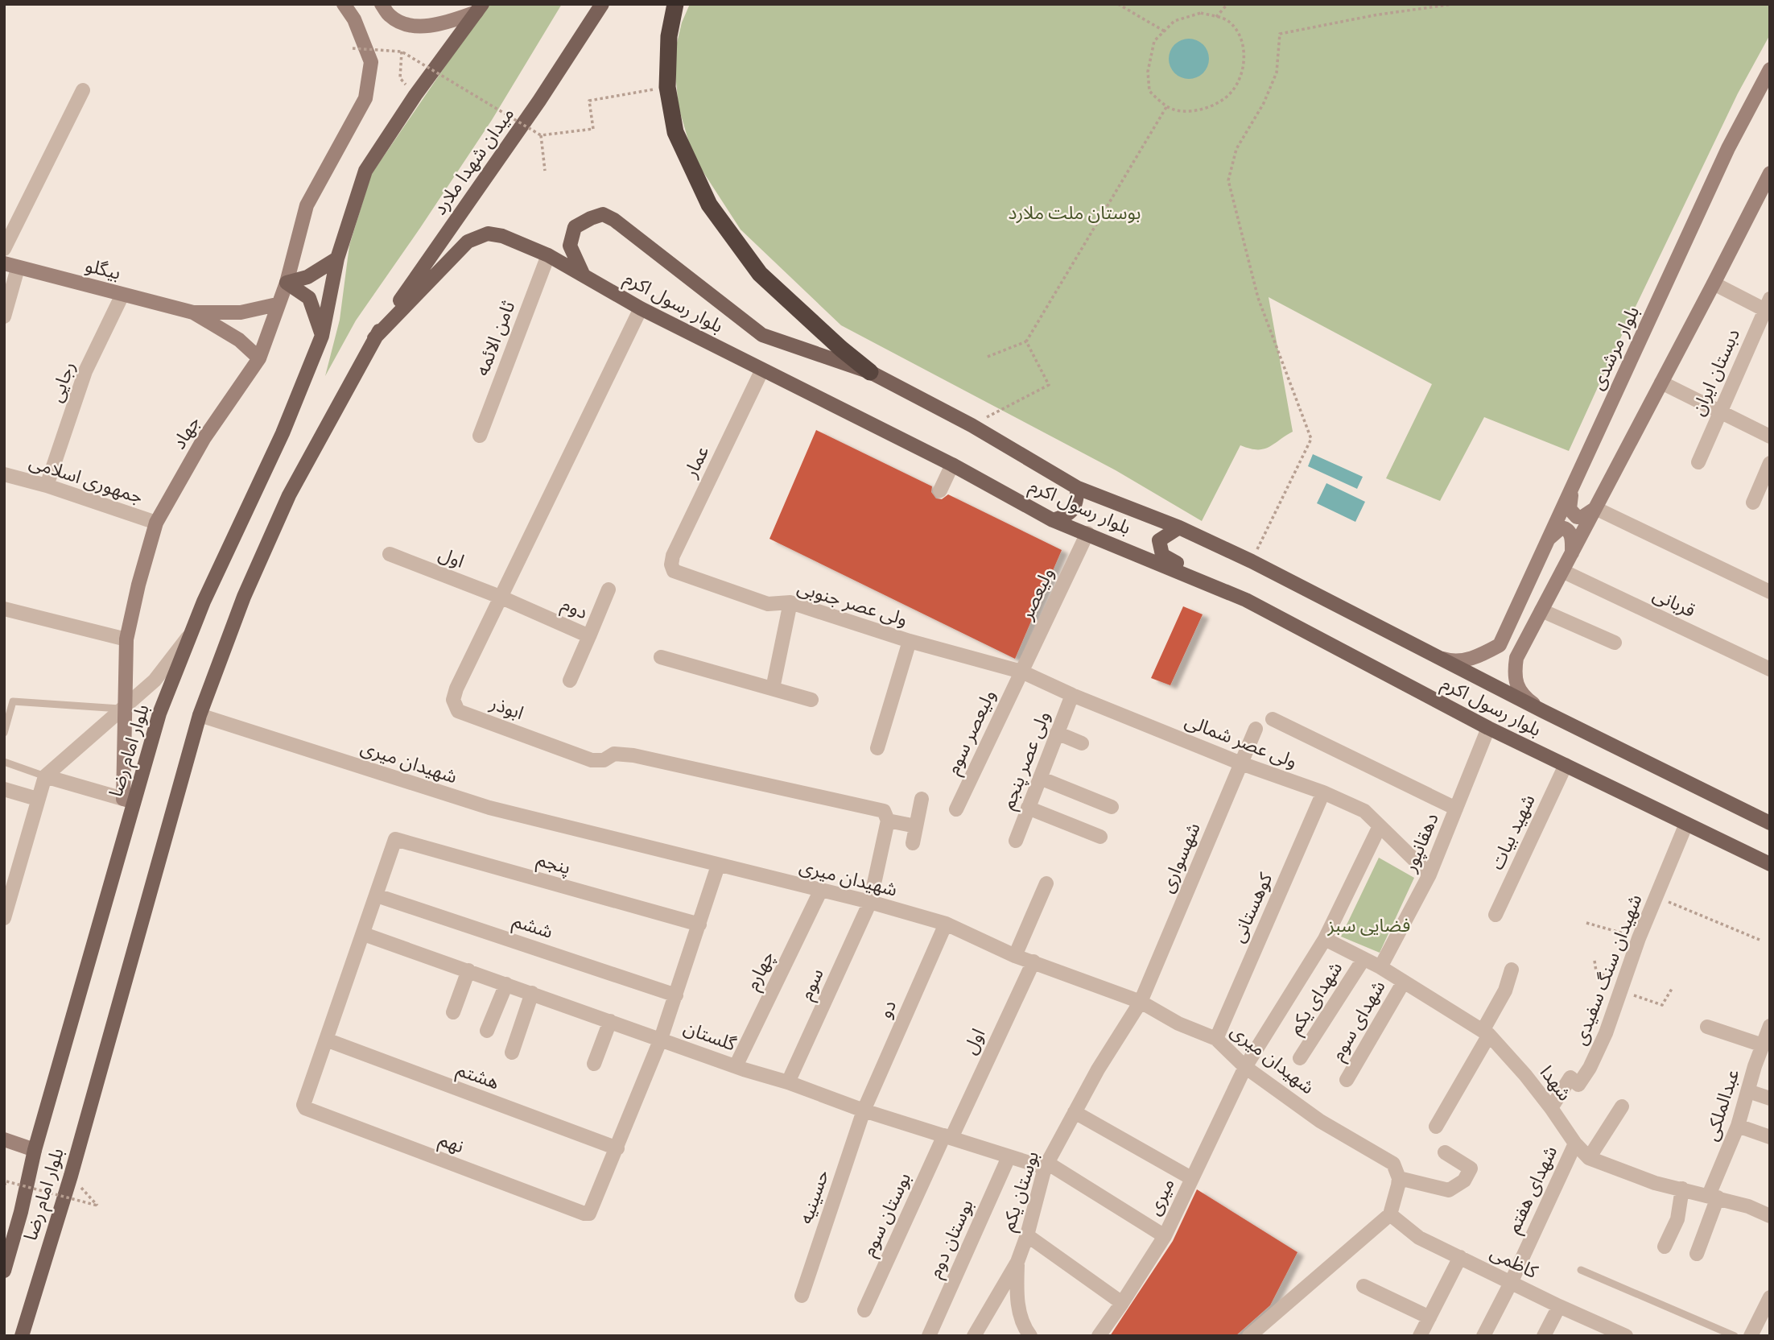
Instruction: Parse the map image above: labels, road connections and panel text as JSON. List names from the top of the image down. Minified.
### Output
{"streets":{"main road":["میدان شهدا ملارد","بیگلو","بلوار رسول اکرم","بلوار مرشدی","جهاد","بلوار امام رضا"],"street":["ثامن الائمه","دبستان ایران","رجایی","عمار","جمهوری اسلامی","اول","ولیعصر","قربانی","ولی عصر جنوبی","دوم","ابوذر","ولیعصر سوم","ولی عصر شمالی","ولی عصر پنجم","شهیدان میری","شهید بیات","دهقانپور","شهسواری","پنجم","کوهستانی","ششم","شهیدان سنگ سفیدی","چهارم","سوم","شهدای یکم","دو","شهدای سوم","گلستان","هشتم","شهدا","عبدالملکی","نهم","شهدای هفتم","بوستان یکم","حسینیه","میری","بوستان سوم","بوستان دوم","کاظمی"]},"crossings":[["میدان شهدا ملارد","بلوار رسول اکرم"],["میدان شهدا ملارد","بلوار امام رضا"],["بیگلو","رجایی"],["بلوار رسول اکرم","ثامن الائمه"],["بلوار رسول اکرم","بلوار مرشدی"],["بلوار رسول اکرم","عمار"],["بلوار رسول اکرم","ولیعصر"],["بلوار رسول اکرم","ابوذر"],["بلوار رسول اکرم","بلوار امام رضا"],["بلوار رسول اکرم","شهید بیات"],["بلوار رسول اکرم","دهقانپور"],["بلوار رسول اکرم","شهیدان سنگ سفیدی"],["رجایی","جمهوری اسلامی"],["جهاد","جمهوری اسلامی"],["جهاد","بلوار امام رضا"],["عمار","ولی عصر جنوبی"],["اول","دوم"],["اول","ابوذر"],["اول","شهیدان میری"],["اول","گلستان"],["اول","بوستان سوم"],["ولیعصر","ولی عصر جنوبی"],["ولیعصر","ولیعصر سوم"],["ولیعصر","ولی عصر شمالی"],["ولی عصر جنوبی","ولیعصر سوم"],["ولی عصر جنوبی","ولی عصر شمالی"],["دوم","ابوذر"],["ولیعصر سوم","ولی عصر شمالی"],["ولی عصر شمالی","ولی عصر پنجم"],["ولی عصر شمالی","دهقانپور"],["ولی عصر شمالی","شهسواری"],["ولی عصر شمالی","کوهستانی"],["بلوار امام رضا","شهیدان میری"],["شهیدان میری","شهسواری"],["شهیدان میری","کوهستانی"],["شهیدان میری","چهارم"],["شهیدان میری","سوم"],["شهیدان میری","دو"],["شهیدان میری","بوستان یکم"],["شهیدان میری","میری"],["دهقانپور","شهدا"],["شهسواری","بوستان یکم"],["پنجم","ششم"],["شهیدان سنگ سفیدی","شهدا"],["چهارم","گلستان"],["سوم","گلستان"],["شهدای یکم","شهدا"],["دو","گلستان"],["دو","حسینیه"],["شهدای سوم","شهدا"],["گلستان","بوستان یکم"],["گلستان","حسینیه"],["گلستان","میری"],["گلستان","بوستان سوم"],["گلستان","بوستان دوم"],["هشتم","نهم"],["شهدا","عبدالملکی"],["شهدا","شهدای هفتم"],["شهدای هفتم","کاظمی"]],"parks":["بوستان ملت ملارد","فضایی سبز"]}
